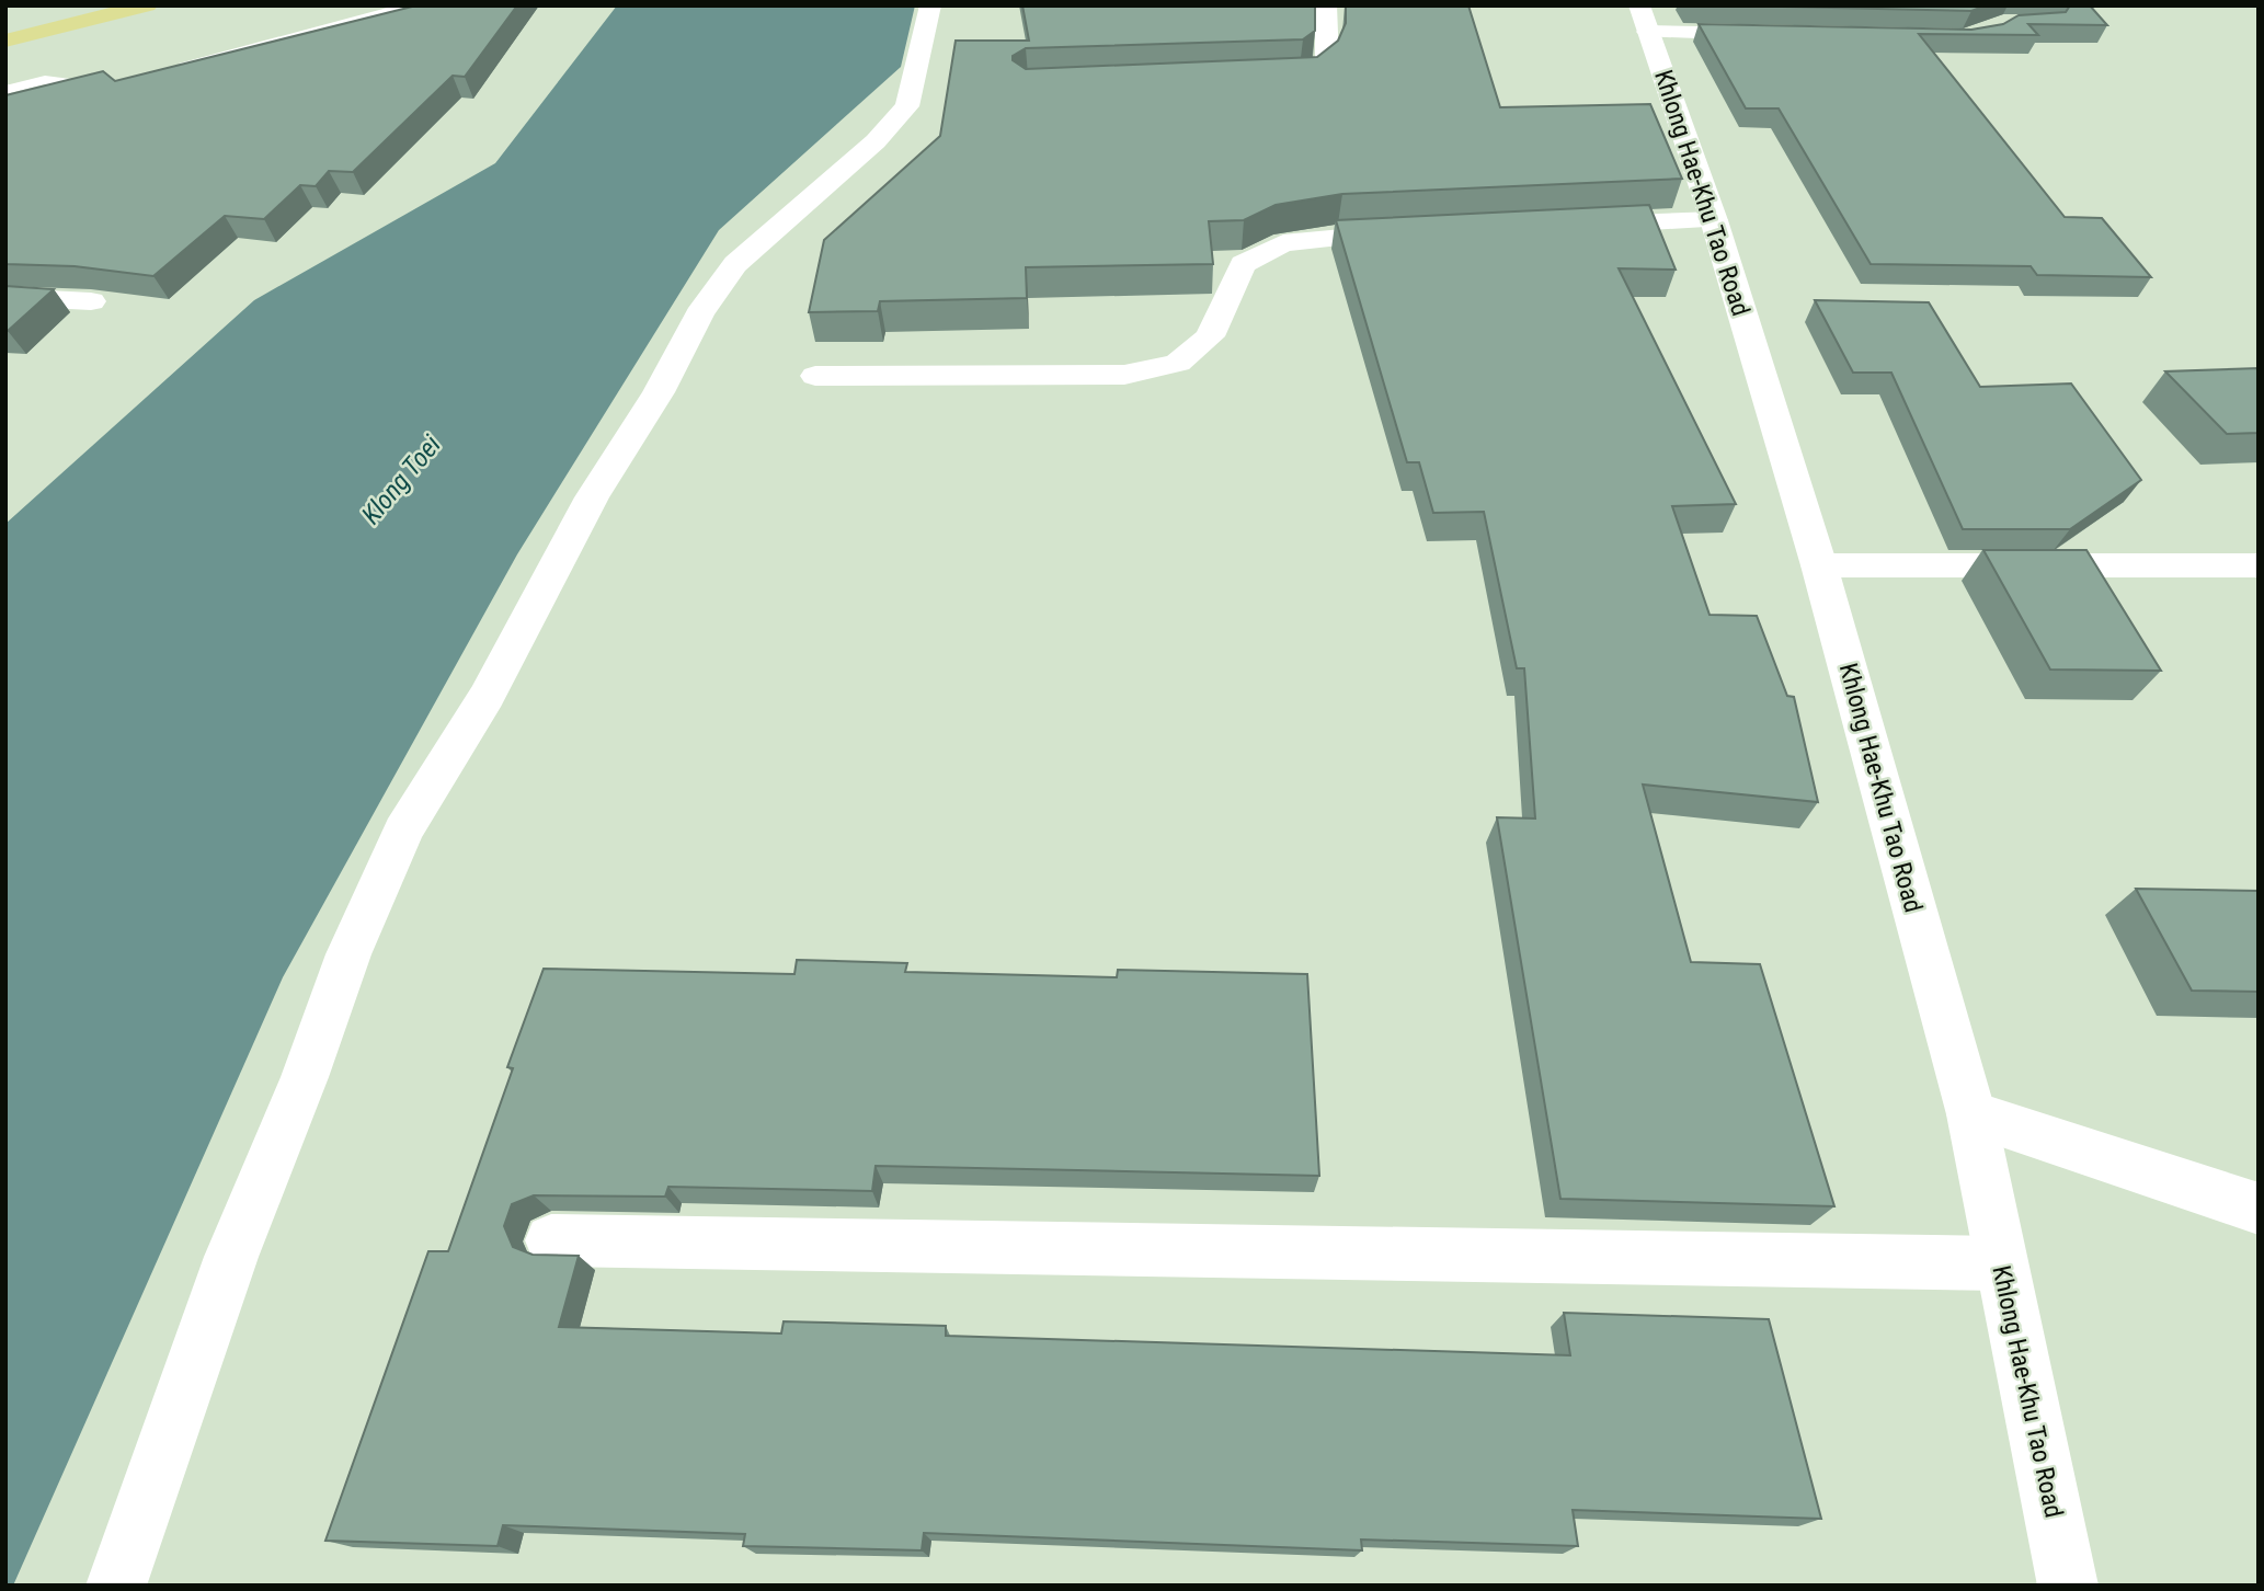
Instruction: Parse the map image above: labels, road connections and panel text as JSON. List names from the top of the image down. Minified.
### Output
{"streets":{"street":["Khlong Hae-Khu Tao Road"]},"water":["Klong Toei"]}
